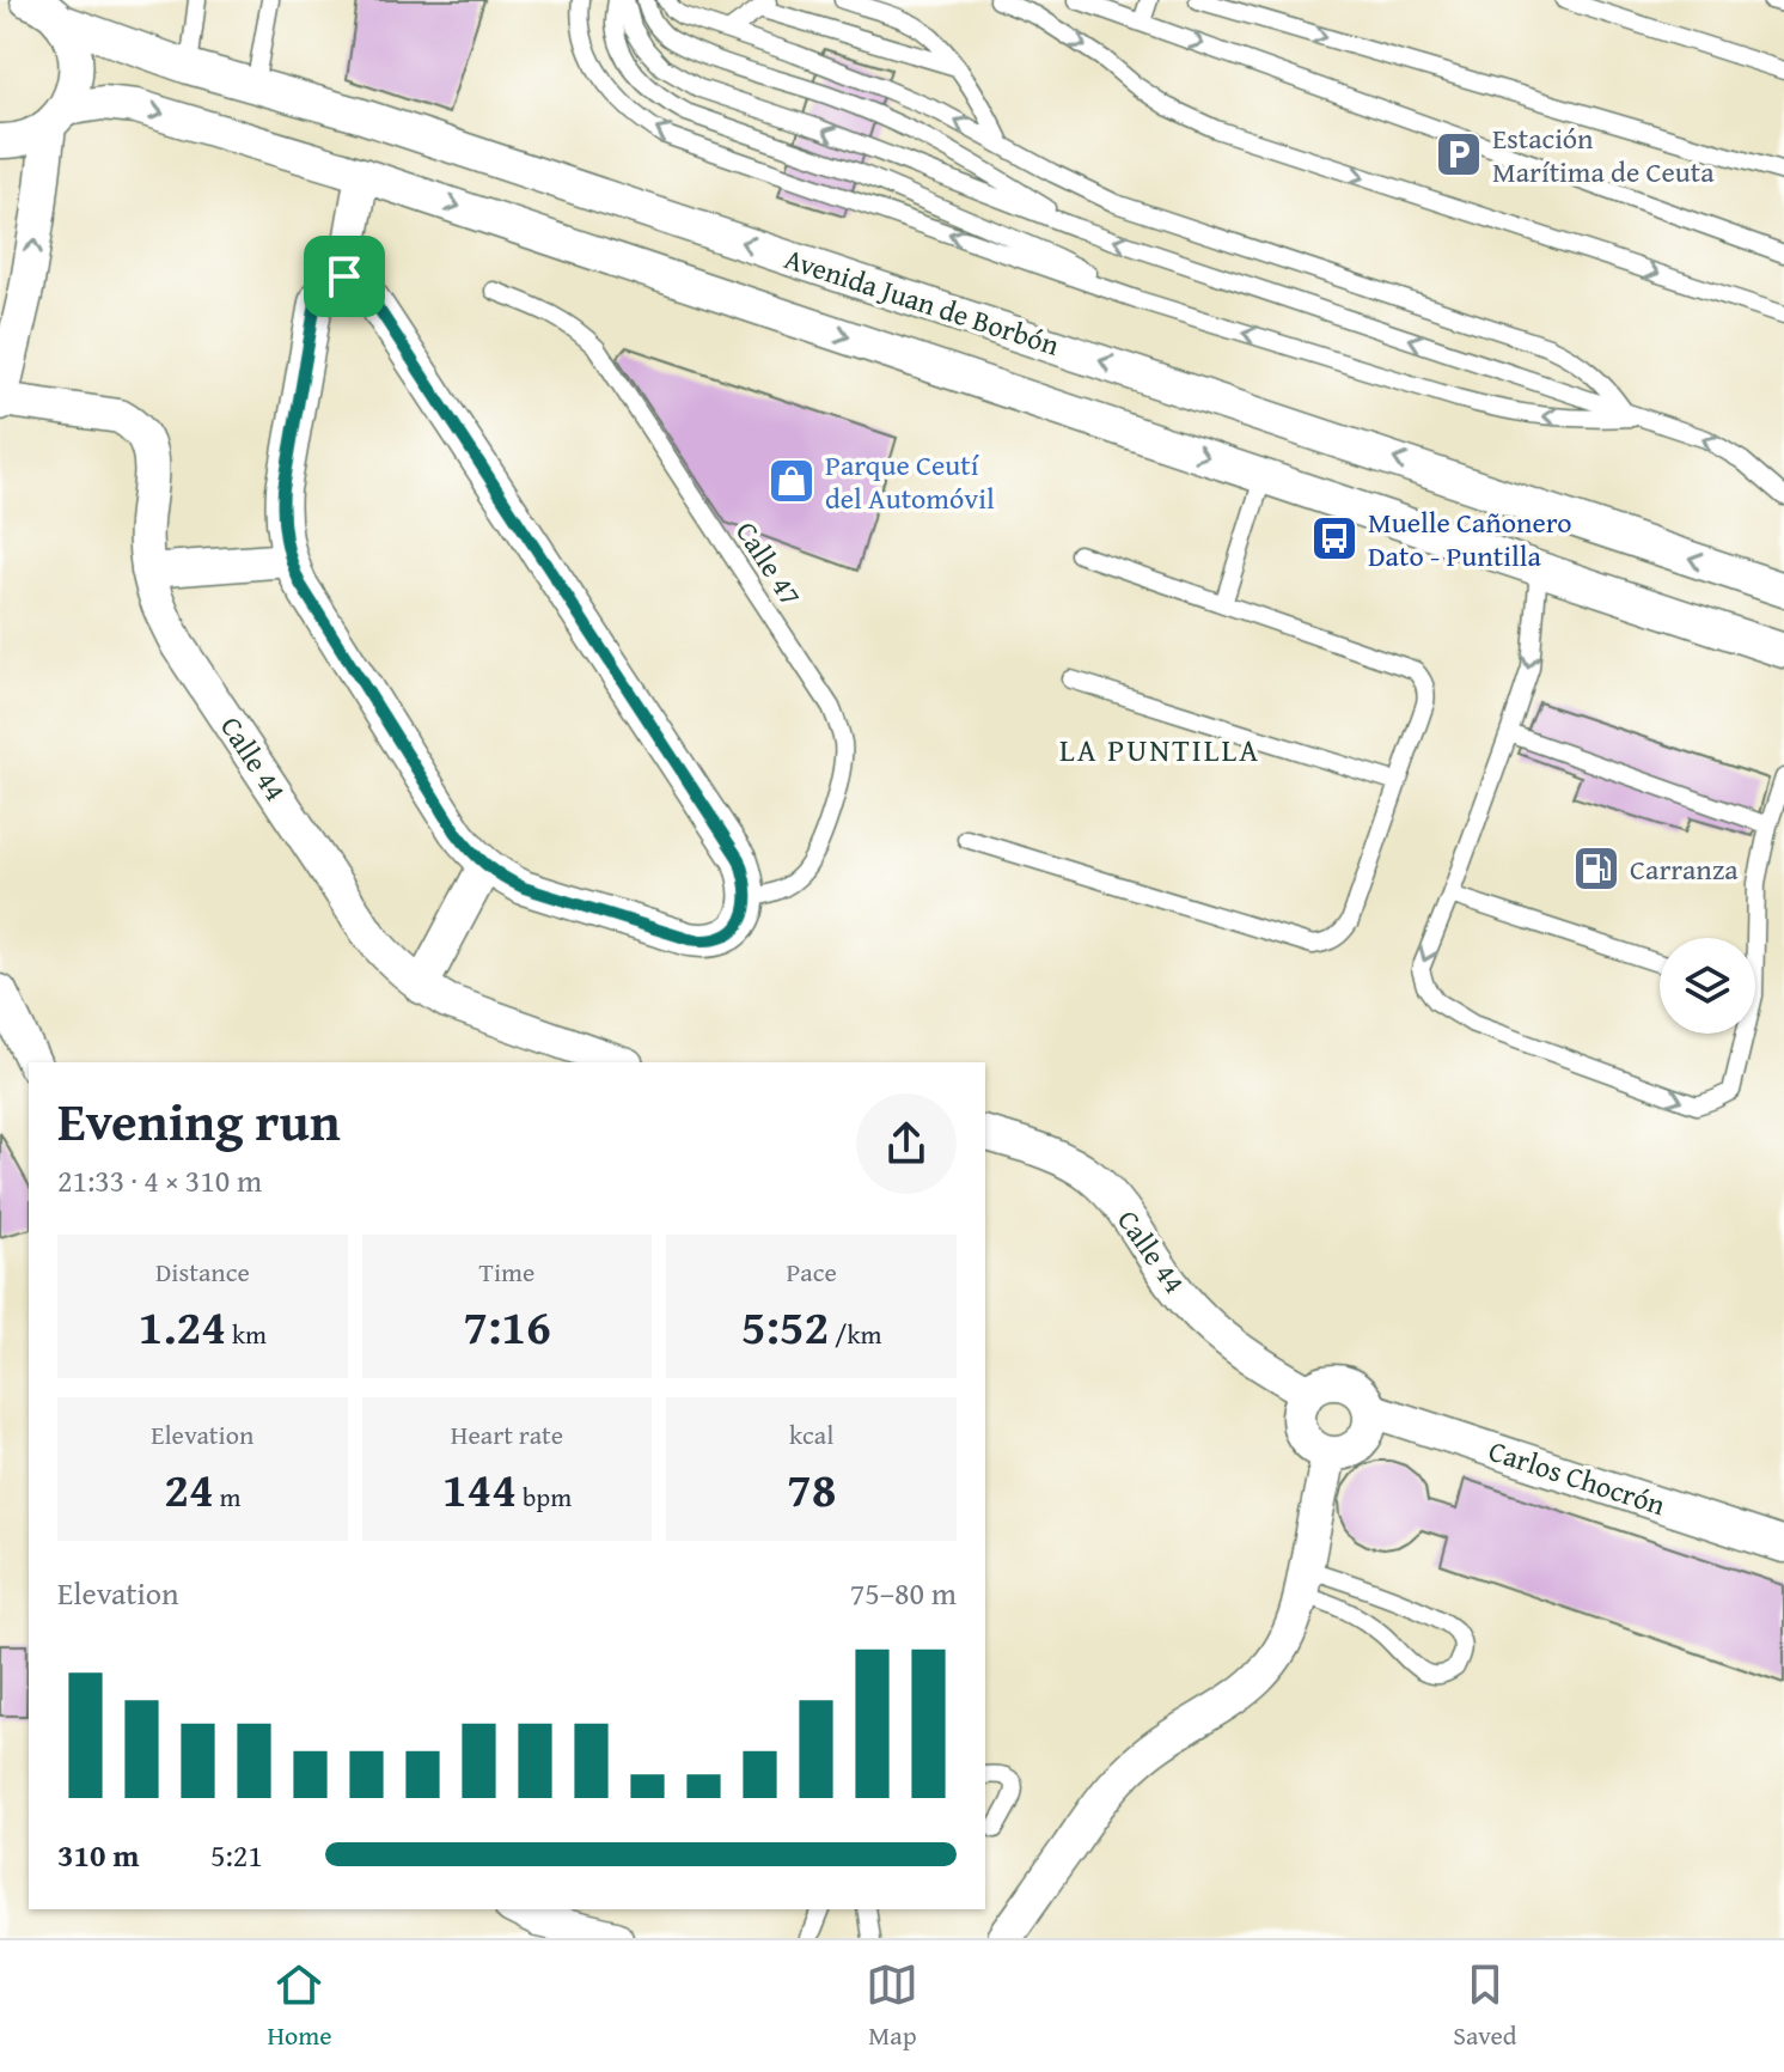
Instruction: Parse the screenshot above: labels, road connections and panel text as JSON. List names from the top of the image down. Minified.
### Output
{"streets":{"street":["Avenida Juan de Borbón","Calle 44","Carlos Chocrón"],"lane":["Calle 47"]},"crossings":[["Calle 44","Carlos Chocrón"]],"districts":["LA PUNTILLA"],"places":{"parking":["Estación Marítima de Ceuta"],"shop":["Parque Ceutí del Automóvil"],"bus stop":["Muelle Cañonero Dato - Puntilla"],"fuel station":["Carranza"]},"page":{"heading":["Evening run","21:33 · 4 × 310 m"],"stats":[["Distance","1.24 km"],["Time","7:16"],["Pace","5:52 /km"],["Elevation","24 m"],["Heart rate","144 bpm"],["kcal","78"]],"chart":["Elevation","75–80 m"],"list":[{"name":"310 m","note":"5:21"}],"tabs":["Home","Map","Saved"]}}
